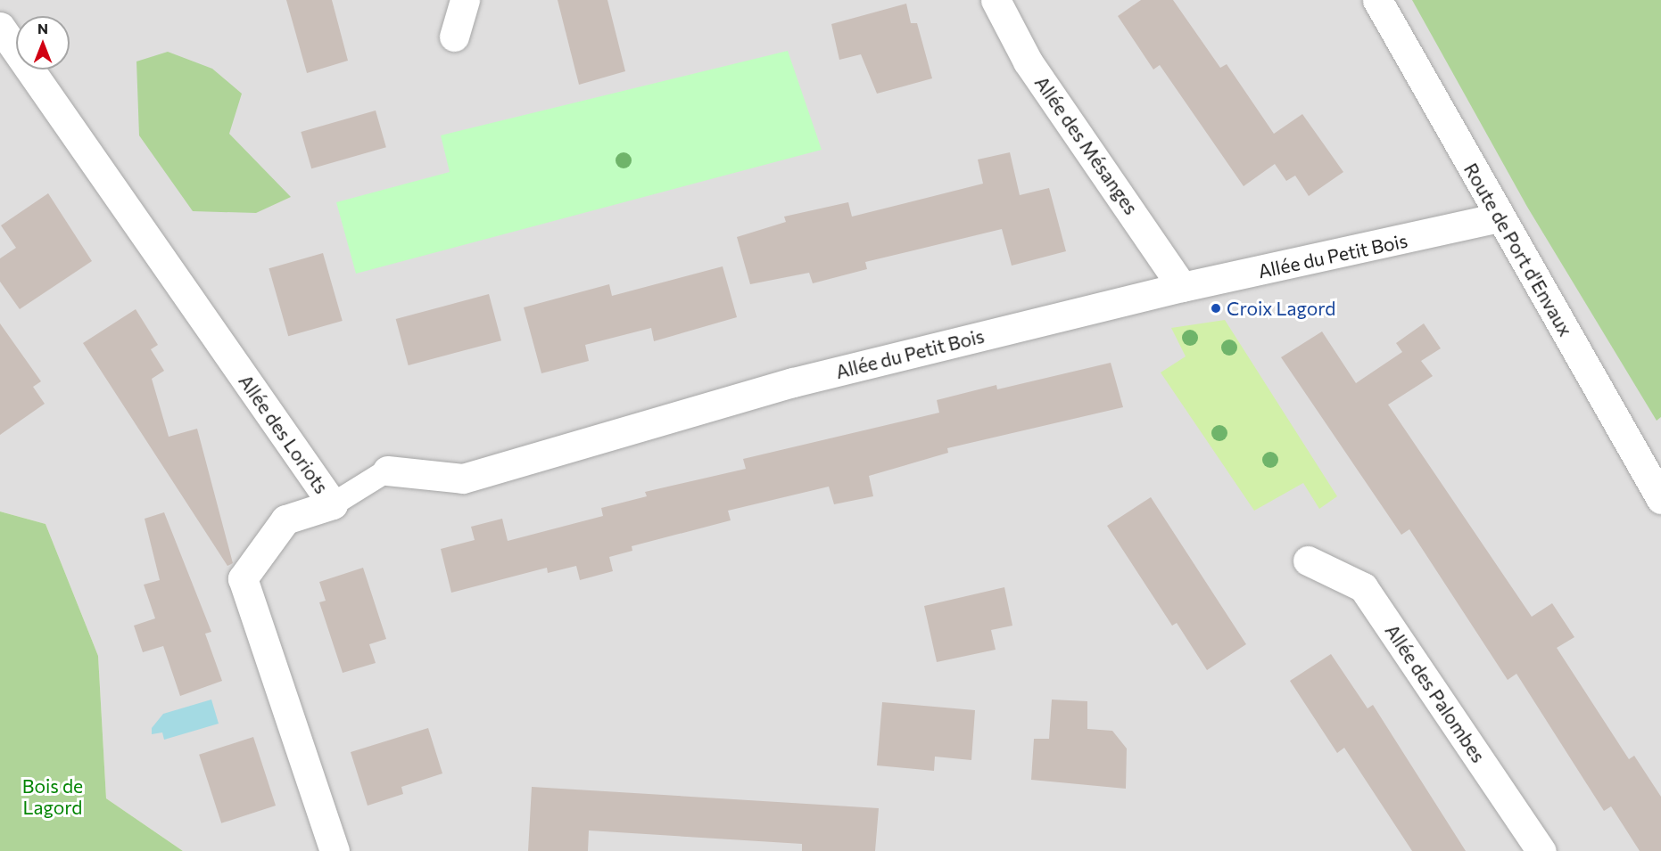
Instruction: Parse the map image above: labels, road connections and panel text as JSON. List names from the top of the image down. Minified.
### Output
{"streets":{"street":["Allée des Mésanges","Route de Port d'Envaux","Allée du Petit Bois","Allée des Loriots","Allée des Palombes"]},"crossings":[["Allée des Mésanges","Allée du Petit Bois"],["Route de Port d'Envaux","Allée du Petit Bois"],["Allée du Petit Bois","Allée des Loriots"]],"parks":["Bois de Lagord"],"places":["Croix Lagord"],"north":"top"}
